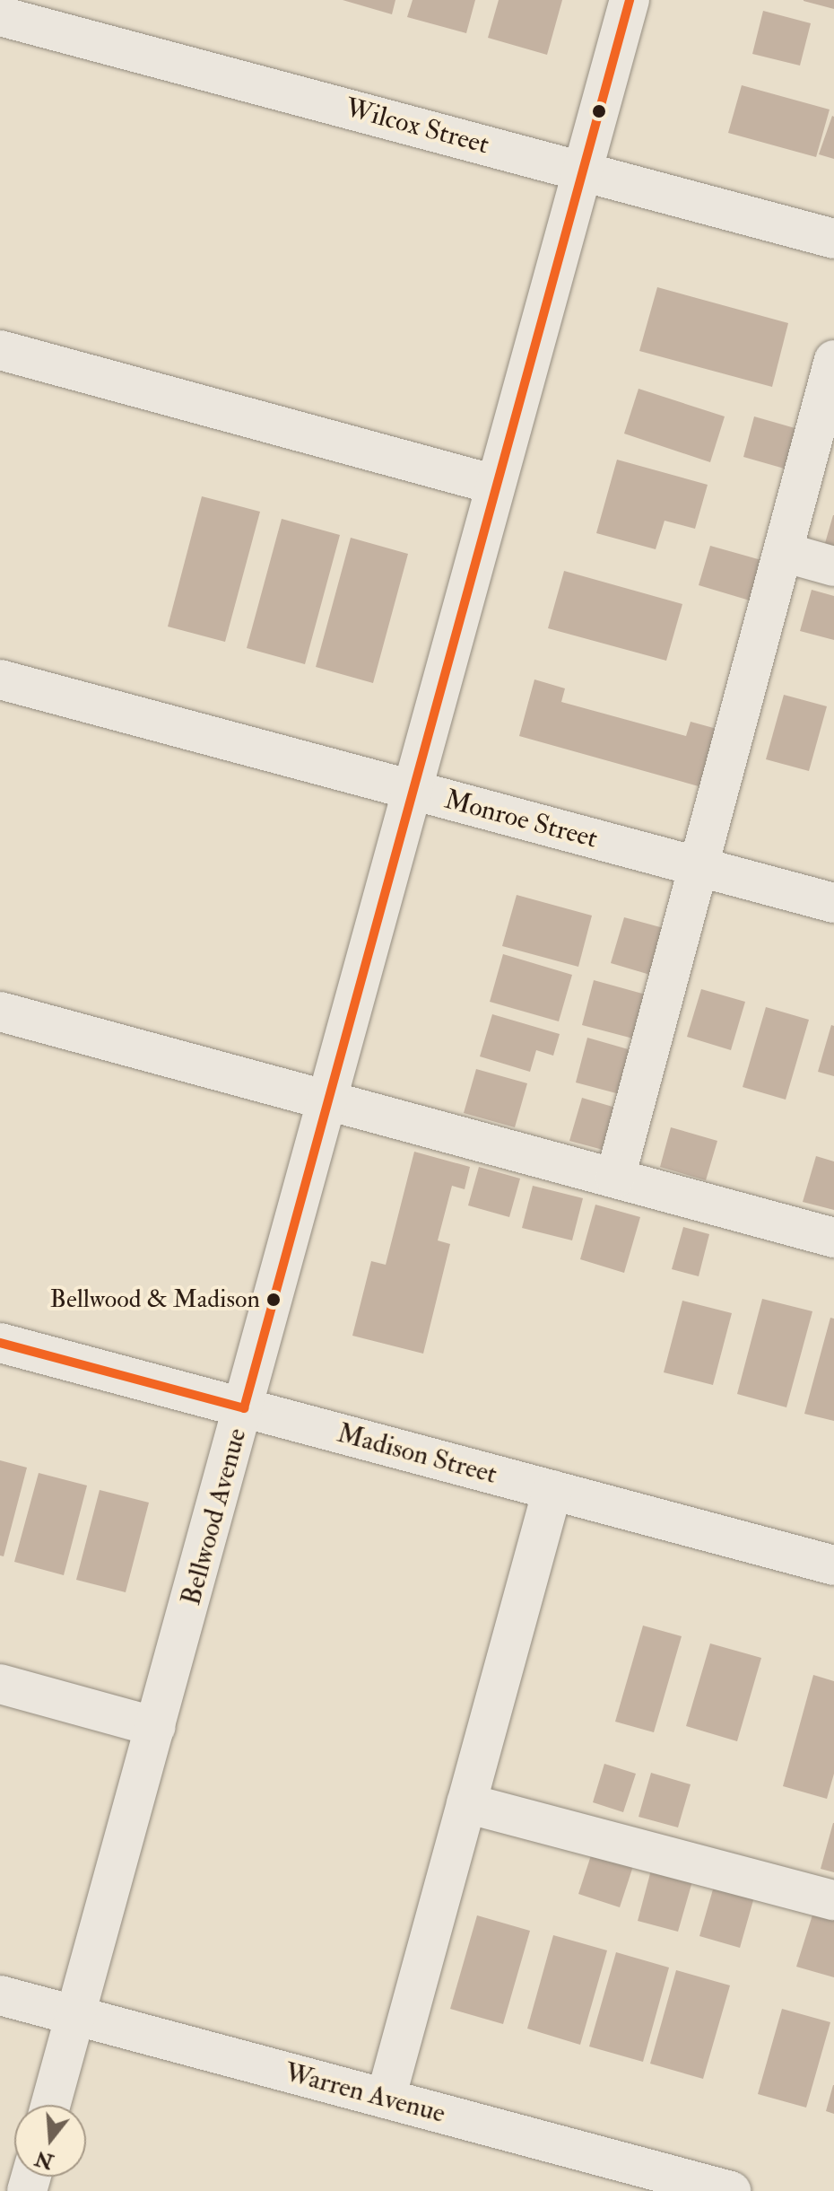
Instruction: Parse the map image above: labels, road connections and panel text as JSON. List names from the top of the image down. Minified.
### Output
{"streets":{"street":["Wilcox Street","Monroe Street","Madison Street","Bellwood Avenue","Warren Avenue"]},"crossings":[["Wilcox Street","Bellwood Avenue"],["Monroe Street","Bellwood Avenue"],["Madison Street","Bellwood Avenue"],["Bellwood Avenue","Warren Avenue"]],"places":["Bellwood & Madison"],"north":"bottom"}
